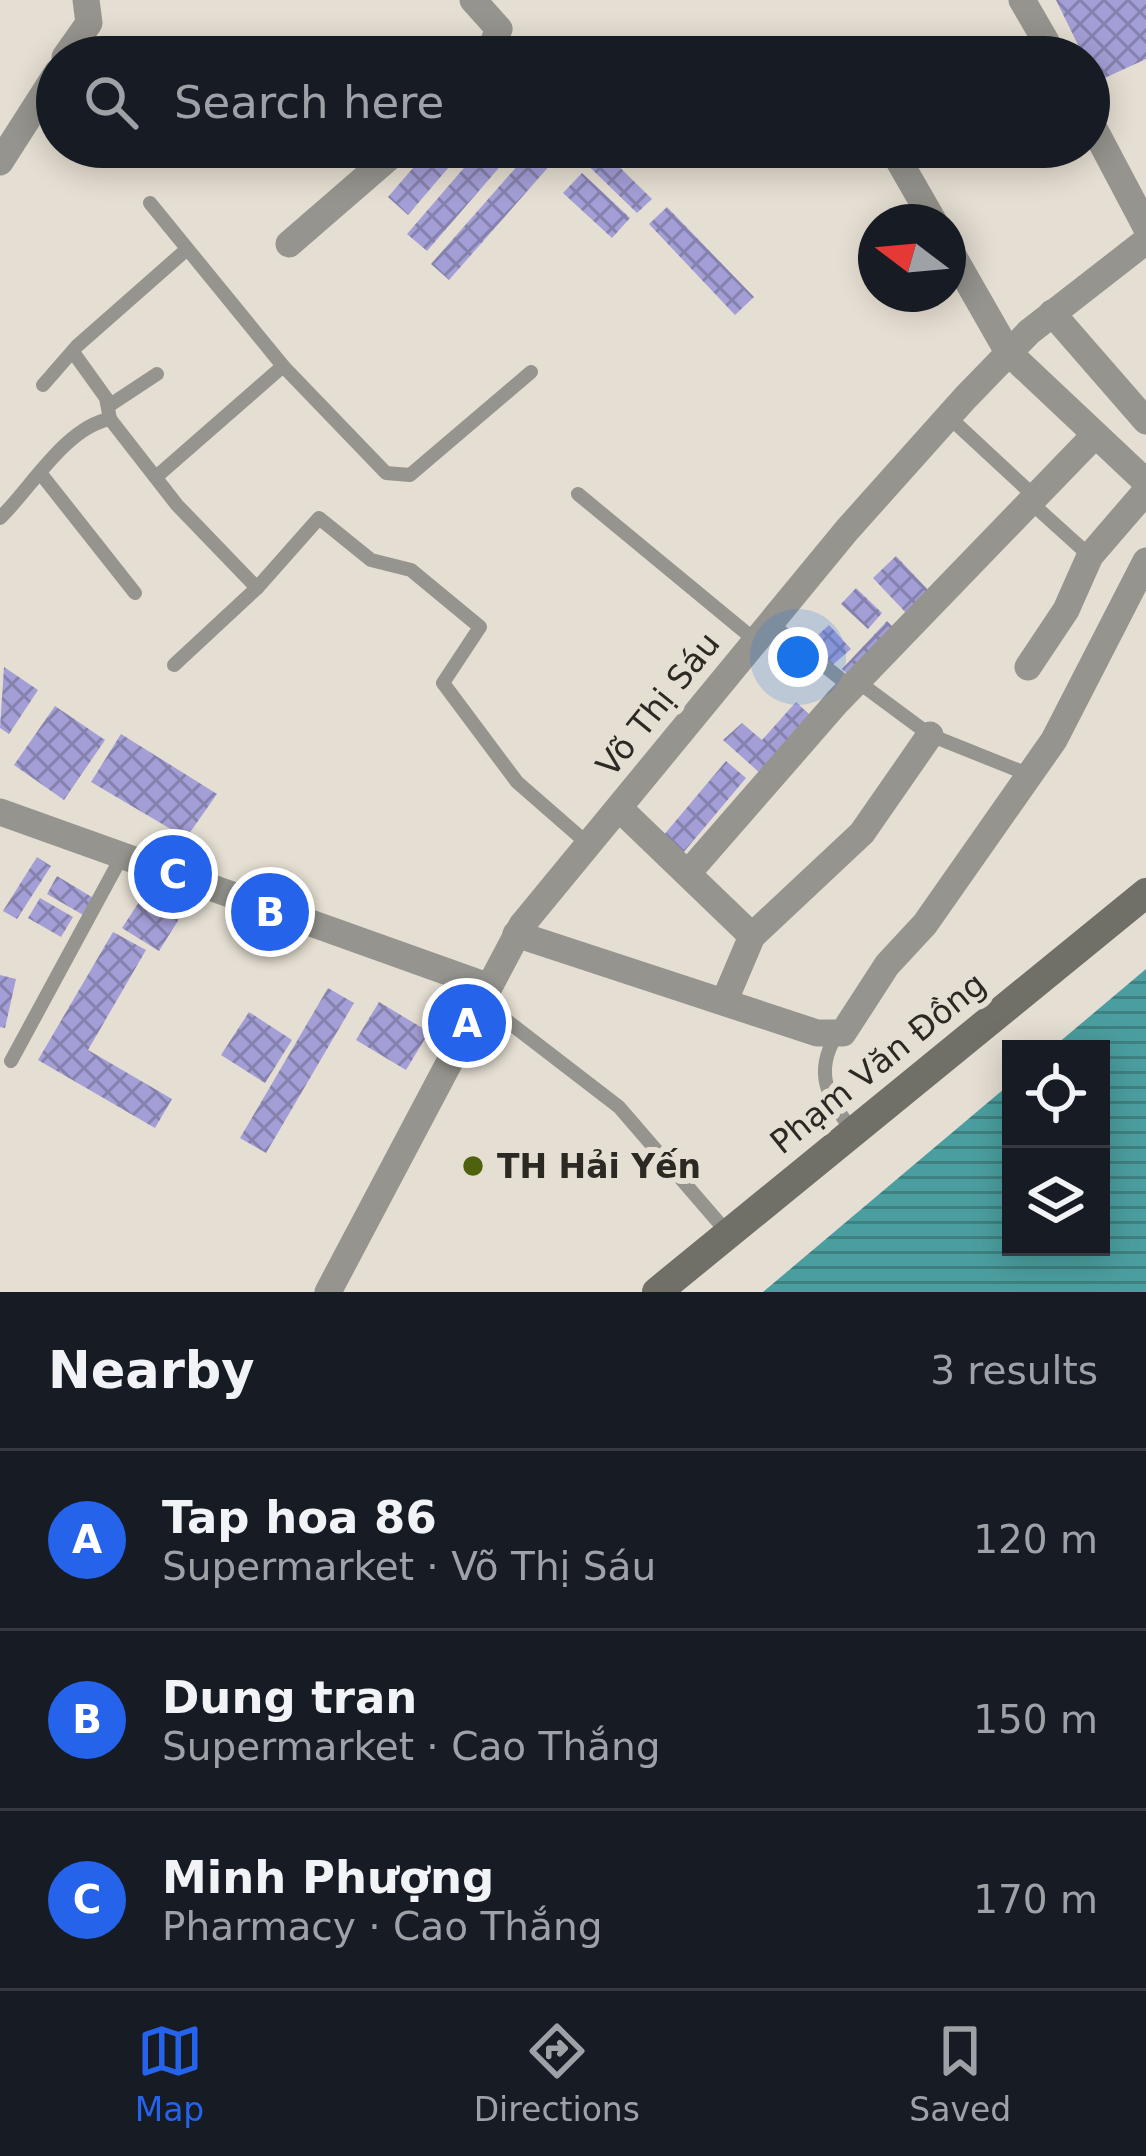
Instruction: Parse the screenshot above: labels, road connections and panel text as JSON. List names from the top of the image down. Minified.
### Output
{"streets":{"street":["Võ Thị Sáu","Phạm Văn Đồng"]},"places":["TH Hải Yến"],"north":"left","page":{"search":"Search here","pins":["C","B","A"],"heading":["Nearby","3 results"],"list":[{"mark":"A","name":"Tap hoa 86","note":"Supermarket · Võ Thị Sáu","value":"120 m"},{"mark":"B","name":"Dung tran","note":"Supermarket · Cao Thắng","value":"150 m"},{"mark":"C","name":"Minh Phượng","note":"Pharmacy · Cao Thắng","value":"170 m"}],"nav":["Map","Directions","Saved"]}}
